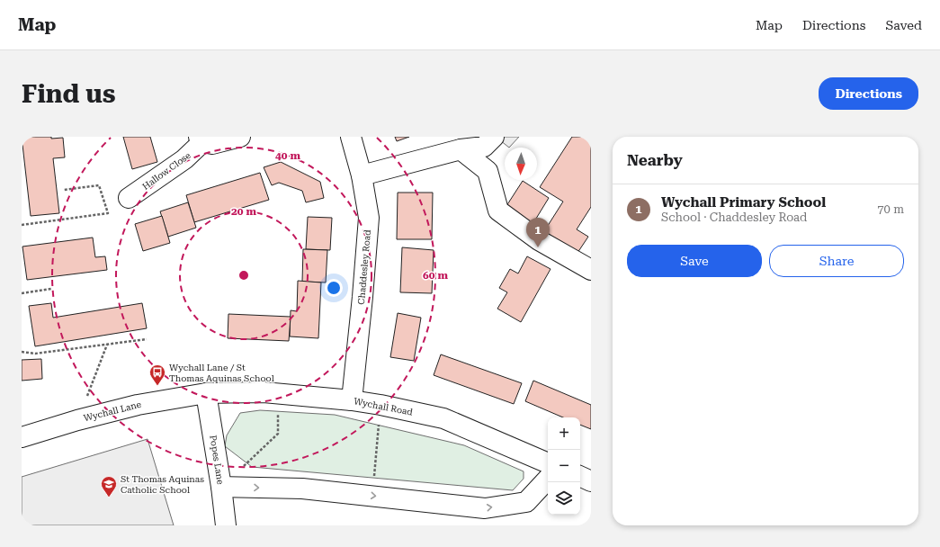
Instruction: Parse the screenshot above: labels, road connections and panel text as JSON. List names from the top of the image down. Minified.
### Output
{"streets":{"street":["Hallow Close","Chaddesley Road","Wychall Road","Wychall Lane","Popes Lane"]},"crossings":[["Chaddesley Road","Wychall Road"],["Wychall Road","Wychall Lane"],["Wychall Road","Popes Lane"],["Wychall Lane","Popes Lane"]],"places":{"bus stop":["Wychall Lane / St Thomas Aquinas School"],"school or university":["St Thomas Aquinas Catholic School"]},"north":"bottom","page":{"header":"Map","nav":["Map","Directions","Saved"],"buttons":["Directions",["Save","Share"]],"title":"Find us","heading":"Nearby","list":[{"mark":"1","name":"Wychall Primary School","note":"School · Chaddesley Road","value":"70 m"}],"pins":"1","map_buttons":["+","−"]},"rings":["40 m","20 m","60 m"]}
